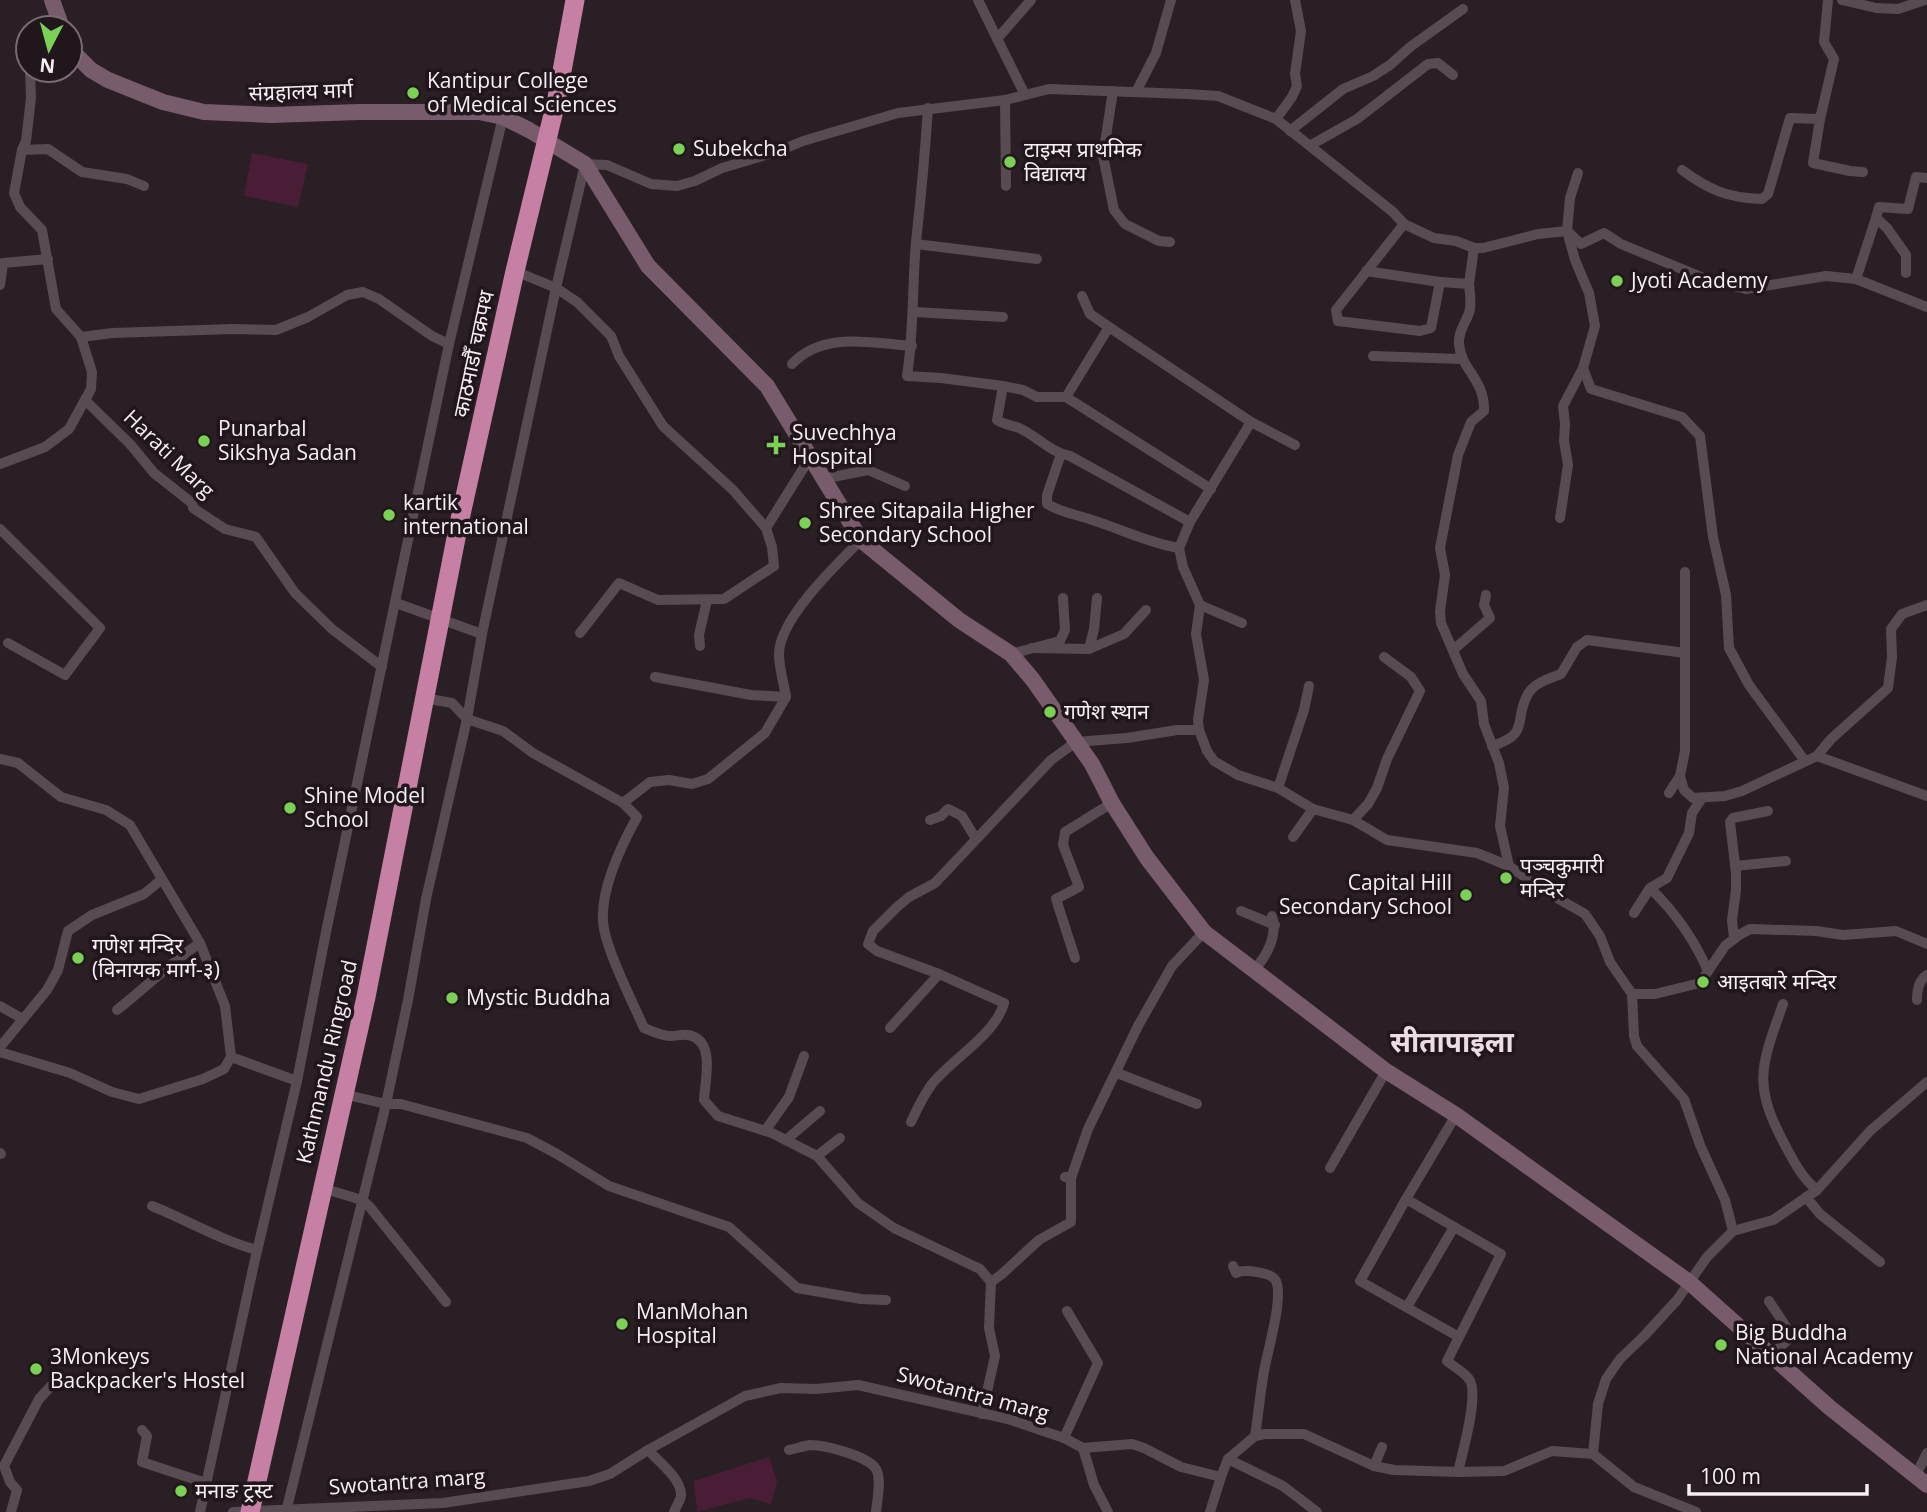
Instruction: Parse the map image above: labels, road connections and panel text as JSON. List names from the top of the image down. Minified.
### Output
{"streets":{"highway":["काठमाडाैँ चक्रपथ","Kathmandu Ringroad"],"main road":["संग्रहालय मार्ग"],"street":["Harati Marg","Swotantra marg"]},"crossings":[["संग्रहालय मार्ग","काठमाडाैँ चक्रपथ"],["काठमाडाैँ चक्रपथ","Kathmandu Ringroad"],["Kathmandu Ringroad","Swotantra marg"]],"districts":["सीतापाइला"],"places":{"other":["Kantipur College of Medical Sciences","Subekcha","टाइम्स प्राथमिक विद्यालय","Jyoti Academy","Punarbal Sikshya Sadan","kartik international","Shree Sitapaila Higher Secondary School","गणेश स्थान","Shine Model School","पञ्चकुमारी मन्दिर","Capital Hill Secondary School","गणेश मन्दिर (विनायक मार्ग-३)","आइतबारे मन्दिर","Mystic Buddha","ManMohan Hospital","Big Buddha National Academy","3Monkeys Backpacker's Hostel","मनाङ ट्रस्ट"],"health":["Suvechhya Hospital"]},"scale_bar":"100 m","north":"bottom"}
